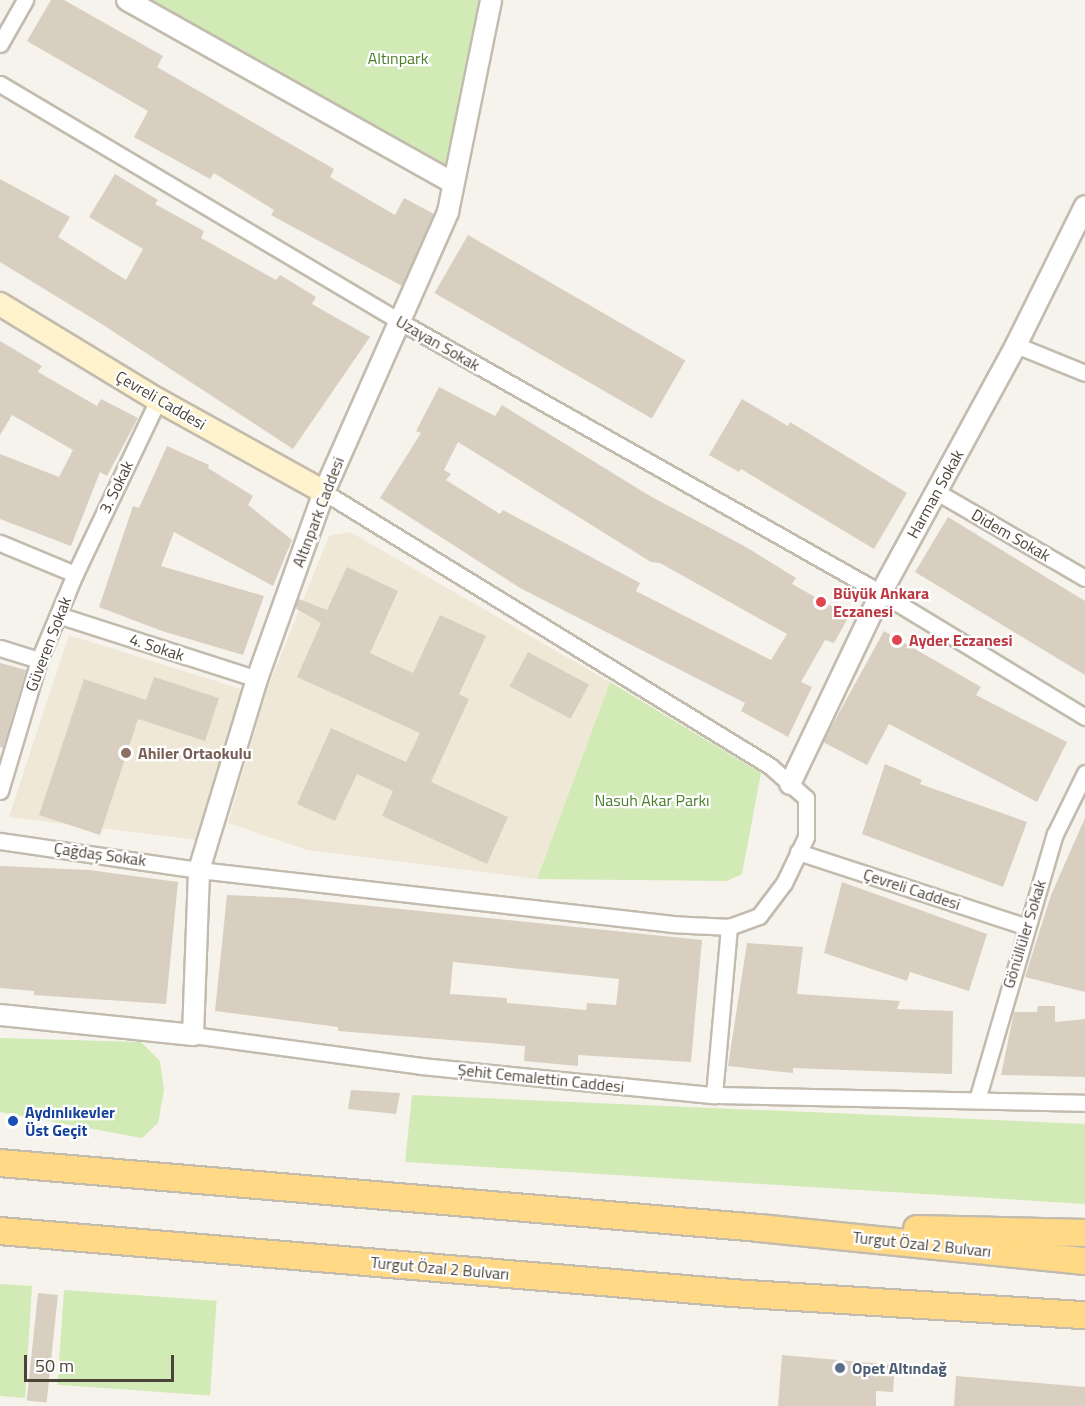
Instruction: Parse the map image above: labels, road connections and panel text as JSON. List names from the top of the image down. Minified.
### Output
{"streets":{"highway":["Turgut Özal 2 Bulvarı"],"main road":["Çevreli Caddesi"],"street":["Uzayan Sokak","3. Sokak","Harman Sokak","Altınpark Caddesi","Didem Sokak","Güveren Sokak","4. Sokak","Çağdaş Sokak","Gönüllüler Sokak","Şehit Cemalettin Caddesi"]},"crossings":[["Uzayan Sokak","Harman Sokak"],["Uzayan Sokak","Altınpark Caddesi"],["Çevreli Caddesi","3. Sokak"],["Çevreli Caddesi","Altınpark Caddesi"],["Çevreli Caddesi","Gönüllüler Sokak"],["3. Sokak","Güveren Sokak"],["Harman Sokak","Didem Sokak"],["Altınpark Caddesi","4. Sokak"],["Altınpark Caddesi","Çağdaş Sokak"],["Altınpark Caddesi","Şehit Cemalettin Caddesi"],["Güveren Sokak","4. Sokak"],["Gönüllüler Sokak","Şehit Cemalettin Caddesi"]],"parks":["Altınpark","Nasuh Akar Parkı"],"places":["Büyük Ankara Eczanesi","Ayder Eczanesi","Ahiler Ortaokulu","Aydınlıkevler Üst Geçit","Opet Altındağ"],"scale_bar":"50 m"}
